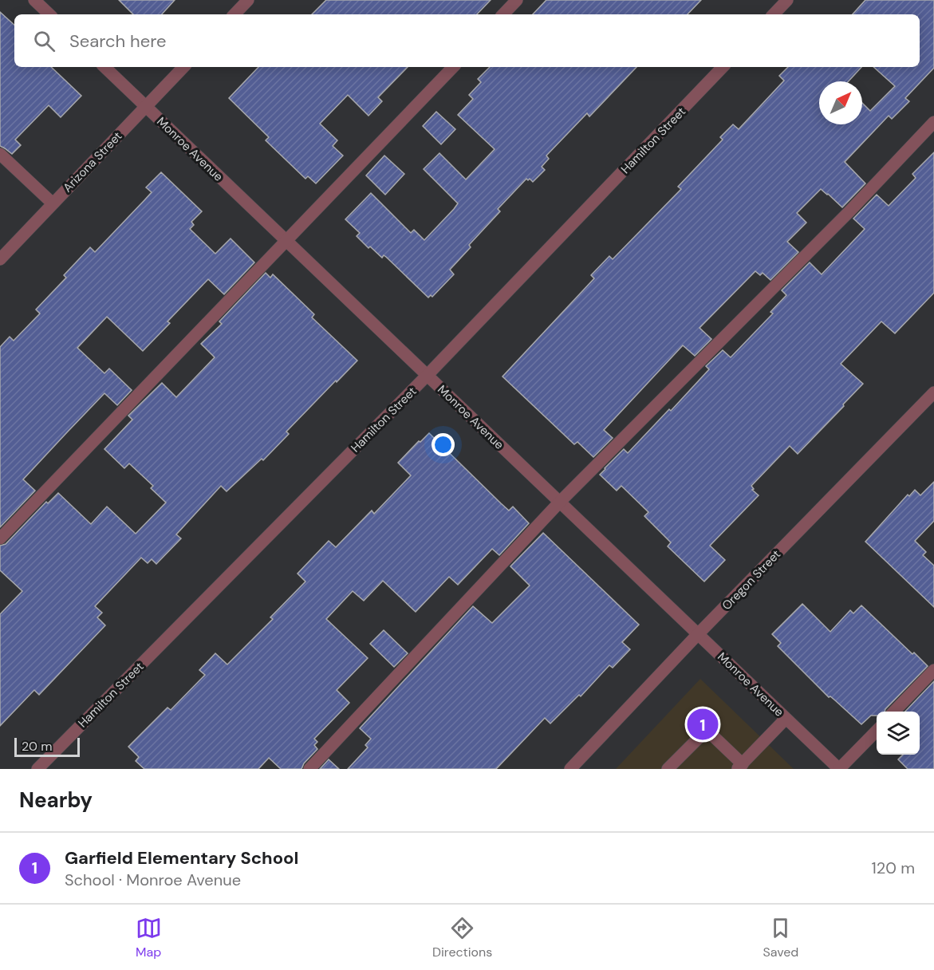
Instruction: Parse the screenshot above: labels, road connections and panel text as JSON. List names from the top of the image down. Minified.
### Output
{"streets":{"street":["Hamilton Street","Monroe Avenue","Arizona Street","Oregon Street"]},"crossings":[["Hamilton Street","Monroe Avenue"],["Monroe Avenue","Arizona Street"],["Monroe Avenue","Oregon Street"]],"scale_bar":"20 m","north":"top right","page":{"search":"Search here","pins":"1","scale":"20 m","heading":"Nearby","list":[{"mark":"1","name":"Garfield Elementary School","note":"School · Monroe Avenue","value":"120 m"}],"nav":["Map","Directions","Saved"]}}
